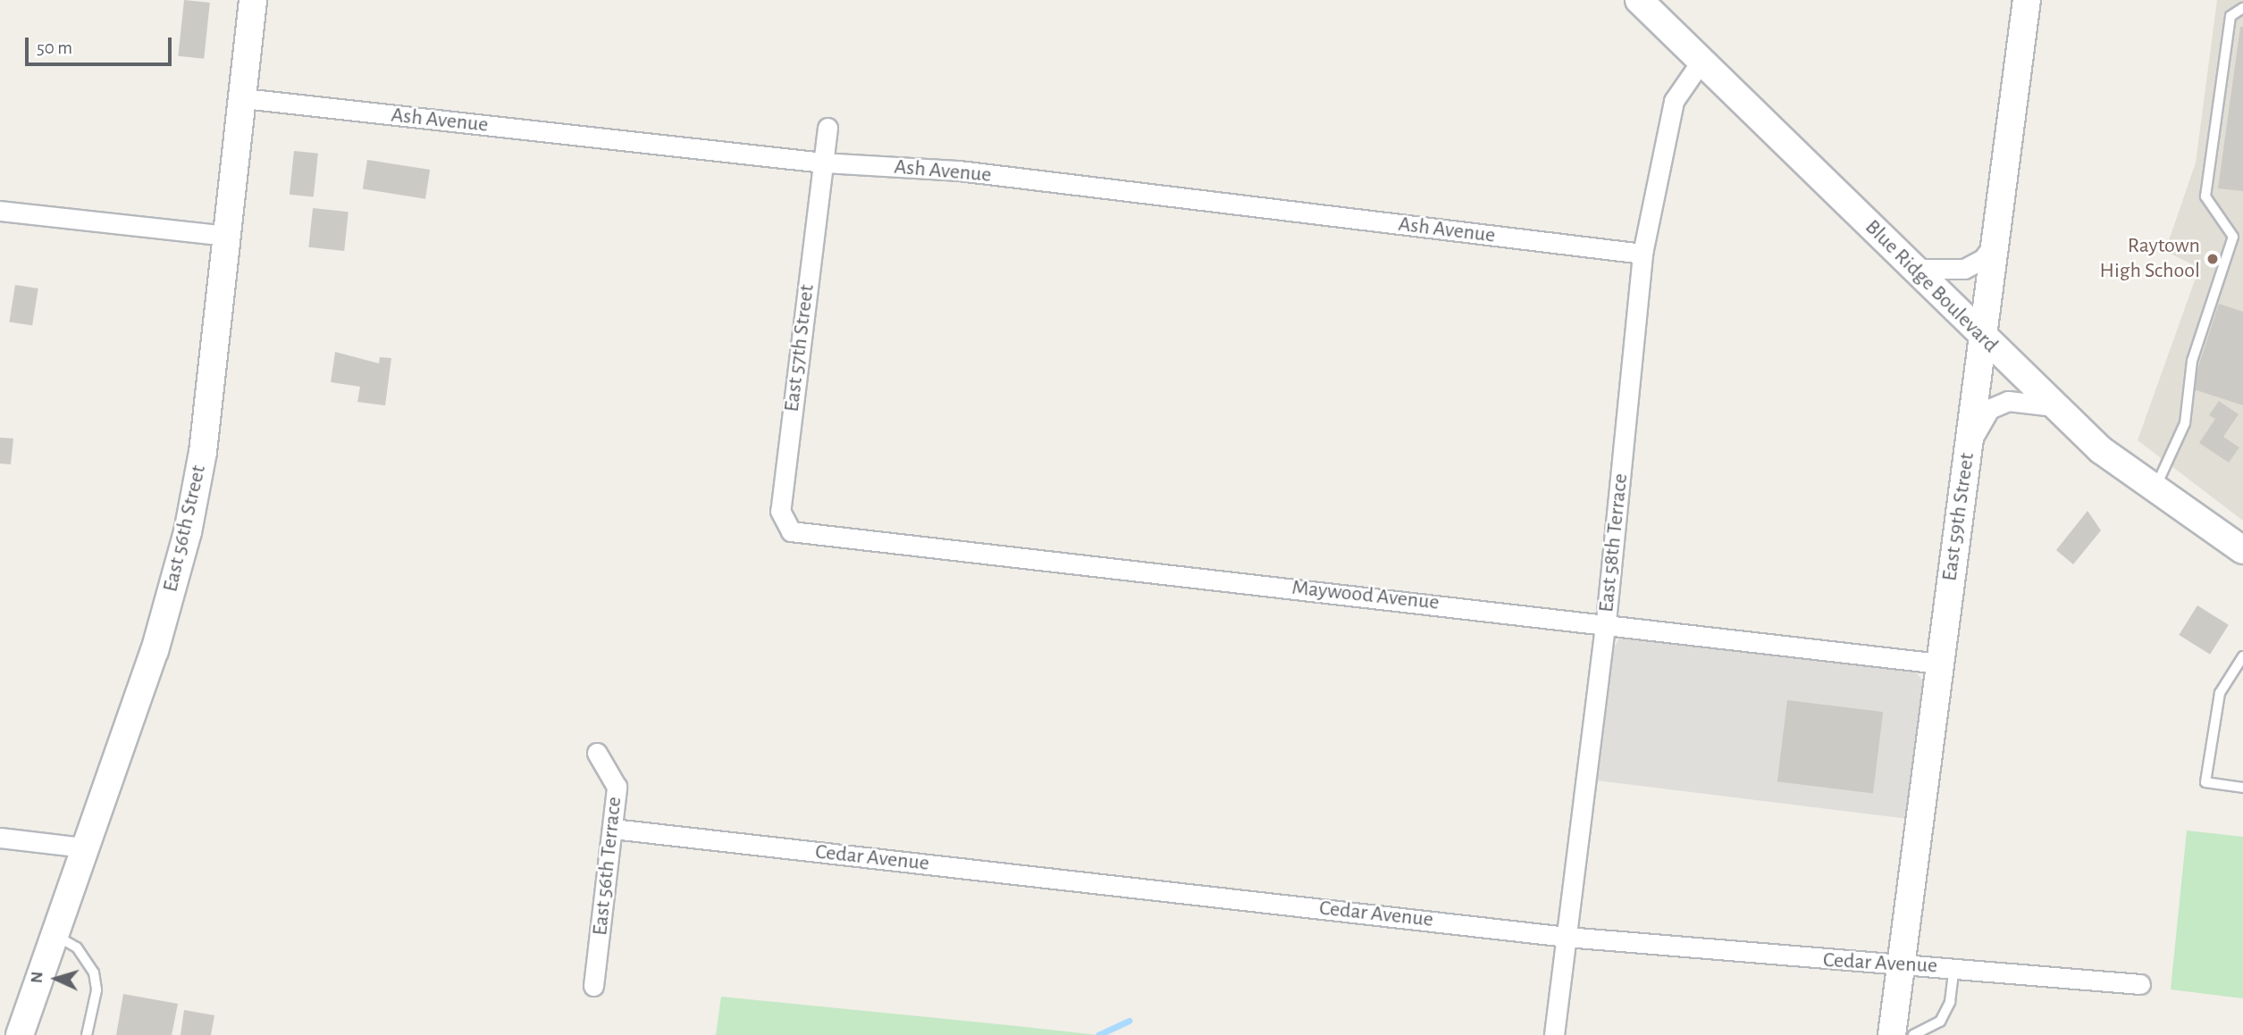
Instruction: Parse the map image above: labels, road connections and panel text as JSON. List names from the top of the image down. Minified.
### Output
{"streets":{"street":["Ash Avenue","Blue Ridge Boulevard","East 57th Street","East 59th Street","East 56th Street","East 58th Terrace","Maywood Avenue","Cedar Avenue","East 56th Terrace"]},"crossings":[["Ash Avenue","East 57th Street"],["Ash Avenue","East 56th Street"],["Ash Avenue","East 58th Terrace"],["Blue Ridge Boulevard","East 59th Street"],["Blue Ridge Boulevard","East 58th Terrace"],["East 57th Street","Maywood Avenue"],["East 59th Street","Maywood Avenue"],["East 59th Street","Cedar Avenue"],["East 58th Terrace","Maywood Avenue"],["East 58th Terrace","Cedar Avenue"],["Cedar Avenue","East 56th Terrace"]],"places":["Raytown High School"],"scale_bar":"50 m","north":"left"}
